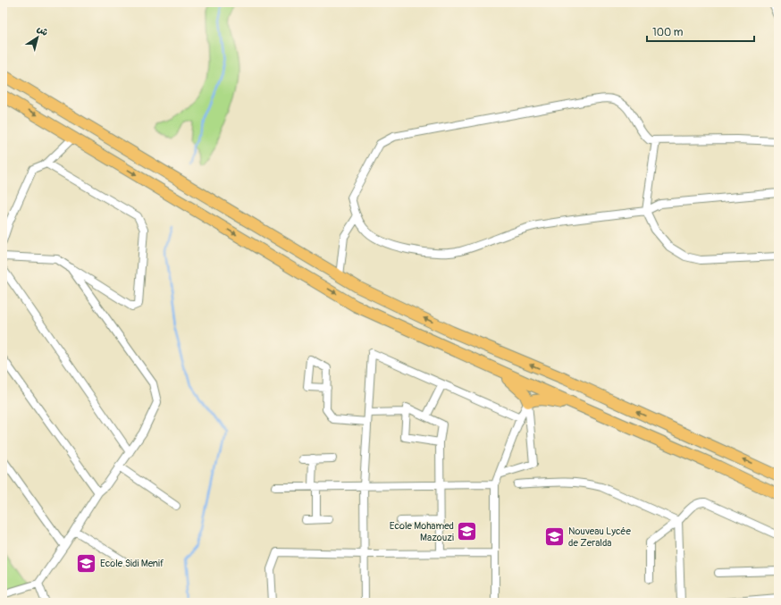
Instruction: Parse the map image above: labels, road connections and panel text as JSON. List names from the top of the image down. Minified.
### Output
{"places":{"school or university":["Ecole Mohamed Mazouzi","Nouveau Lycée de Zeralda","Ecole Sidi Menif"]},"scale_bar":"100 m","north":"top right"}
